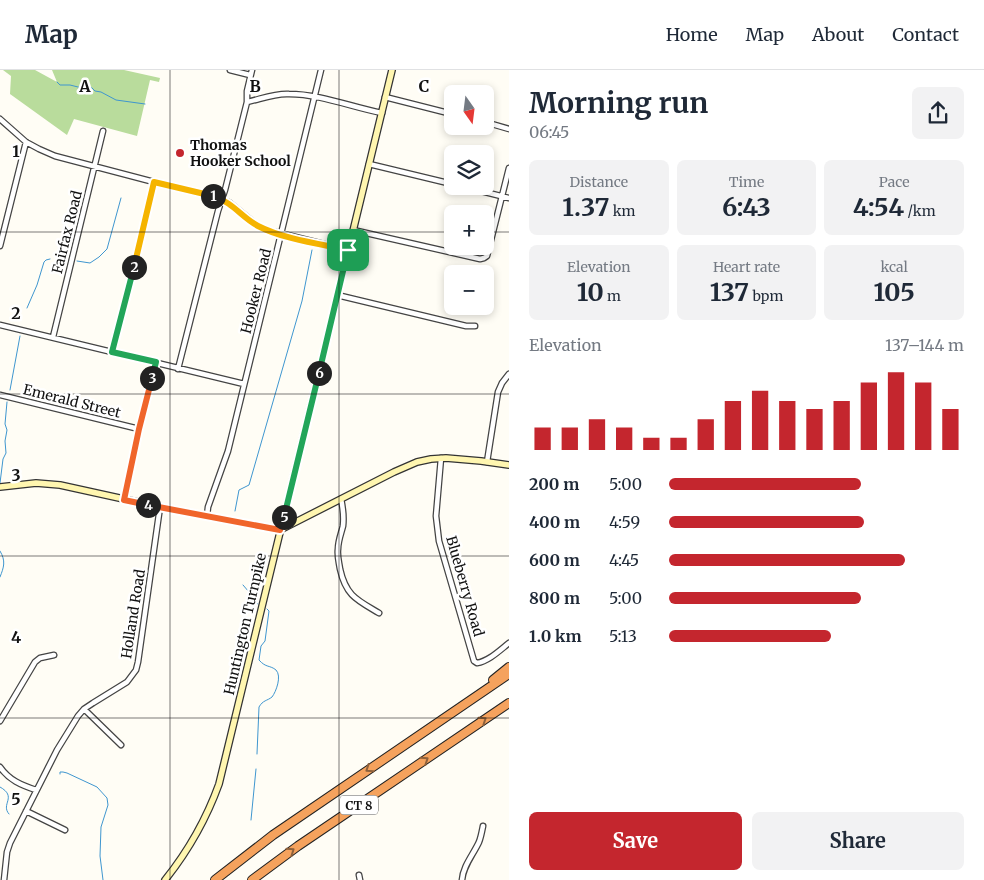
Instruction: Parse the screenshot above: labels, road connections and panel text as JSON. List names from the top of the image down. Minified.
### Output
{"streets":{"highway":["CT 8"],"main road":["Huntington Turnpike"],"street":["Fairfax Road","Hooker Road","Emerald Street","Blueberry Road","Holland Road"]},"places":["Thomas Hooker School"],"north":"bottom","page":{"header":"Map","nav":["Home","Map","About","Contact"],"heading":["Morning run","06:45"],"map_buttons":["+","−"],"stats":[["Distance","1.37 km"],["Time","6:43"],["Pace","4:54 /km"],["Elevation","10 m"],["Heart rate","137 bpm"],["kcal","105"]],"pins":["1","2","6","3","4","5"],"chart":["Elevation","137–144 m"],"list":[{"name":"200 m","note":"5:00"},{"name":"400 m","note":"4:59"},{"name":"600 m","note":"4:45"},{"name":"800 m","note":"5:00"},{"name":"1.0 km","note":"5:13"}],"buttons":["Save","Share"]},"grid":{"columns":["A","B","C"],"rows":["1","2","3","4","5"]}}
